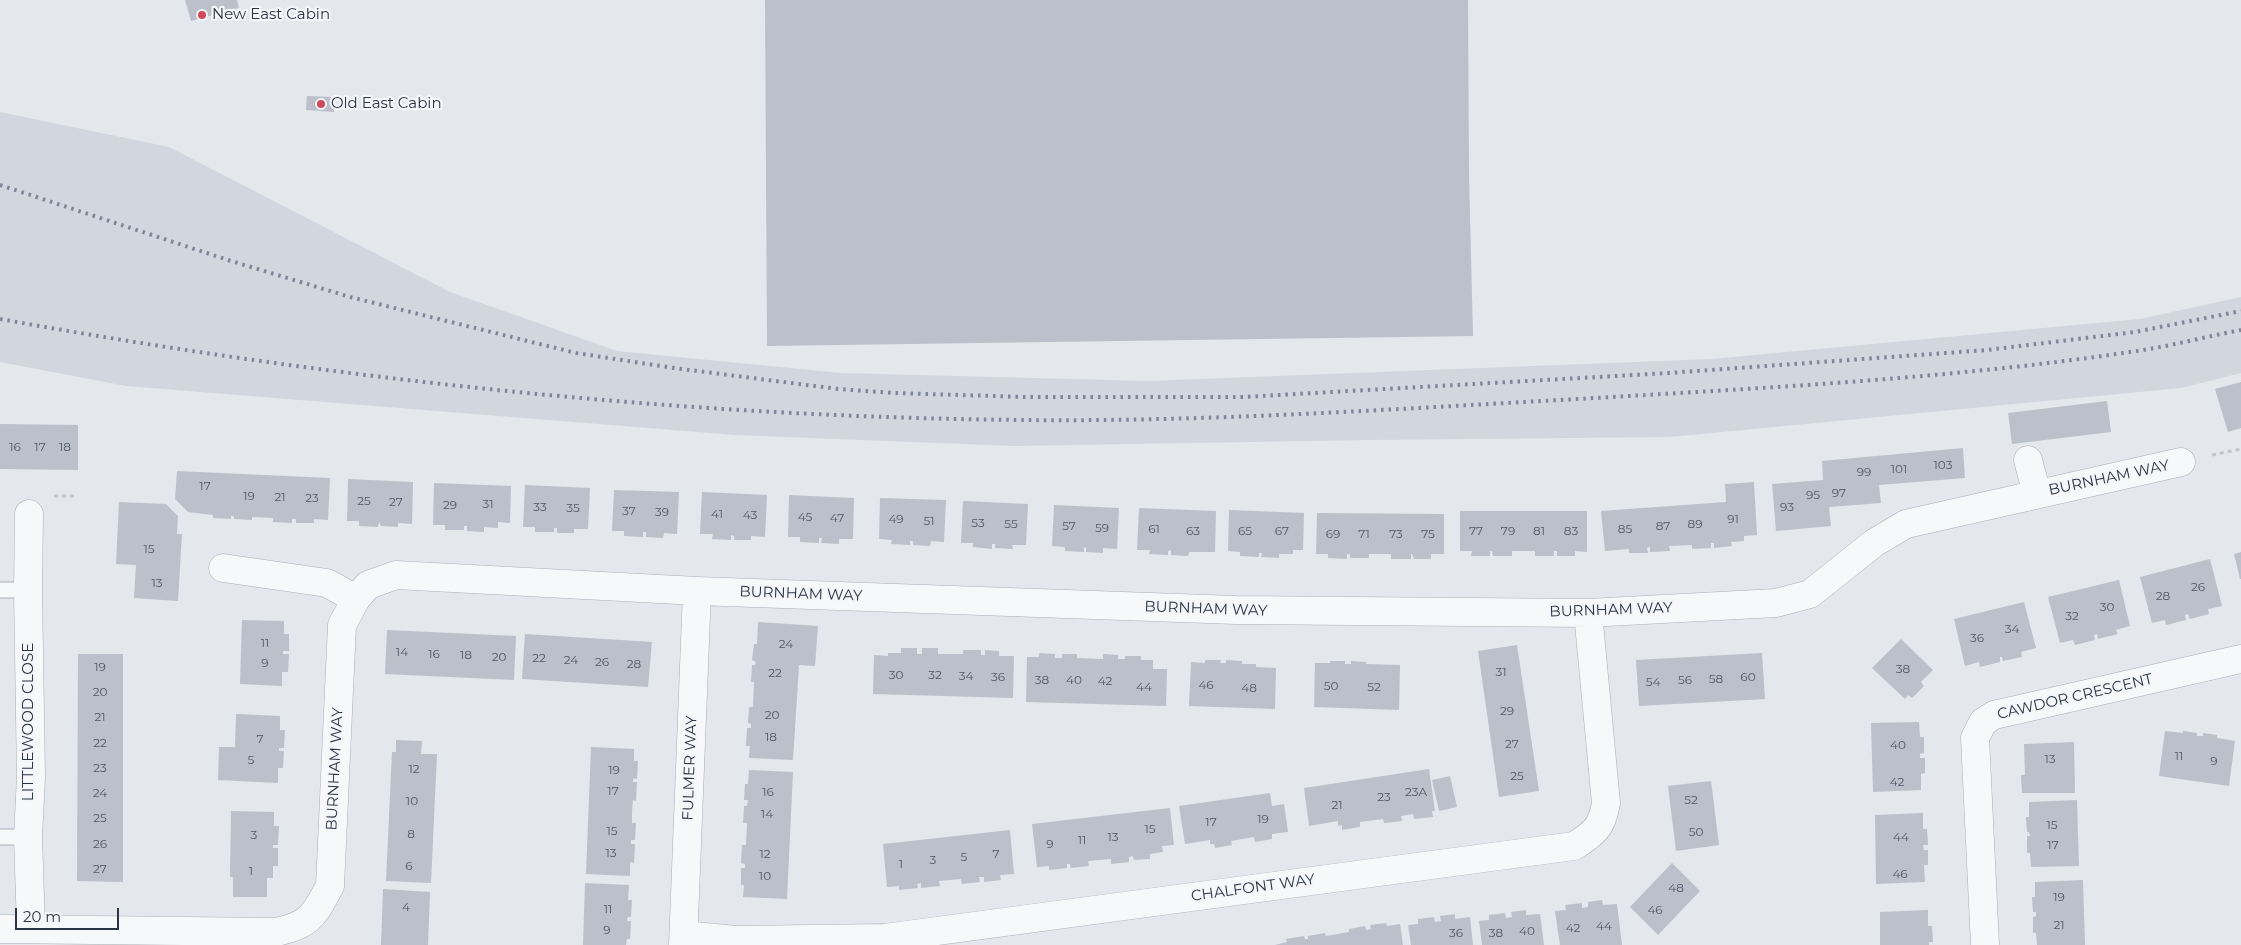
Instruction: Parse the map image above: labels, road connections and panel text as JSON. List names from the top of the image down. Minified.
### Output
{"streets":{"street":["BURNHAM WAY","CAWDOR CRESCENT","LITTLEWOOD CLOSE","FULMER WAY","CHALFONT WAY"]},"crossings":[["BURNHAM WAY","LITTLEWOOD CLOSE"],["BURNHAM WAY","FULMER WAY"],["BURNHAM WAY","CHALFONT WAY"],["FULMER WAY","CHALFONT WAY"]],"places":["New East Cabin","Old East Cabin"],"house_numbers":["16","17","18","103","101","99","17","97","95","19","21","23","25","27","31","29","33","93","35","37","39","41","43","45","47","49","91","51","53","55","89","57","87","59","61","85","63","65","67","77","79","81","83","69","71","73","75","15","13","26","28","30","32","34","36","11","24","14","16","18","20","22","24","26","9","28","19","38","31","22","30","32","34","36","60","58","38","40","56","42","54","46","50","44","52","48","20","29","20","21","18","7","22","27","40","11","13","5","9","23","12","19","25","42","17","16","23A","24","23","52","10","21","14","25","19","17","15","15","15","50","8","3","13","44","11","26","9","17","13","12","7","5","3","1","6","27","1","46","10","48","19","4","11","46","21","44","42","9","40","36","38"],"scale_bar":"20 m"}
